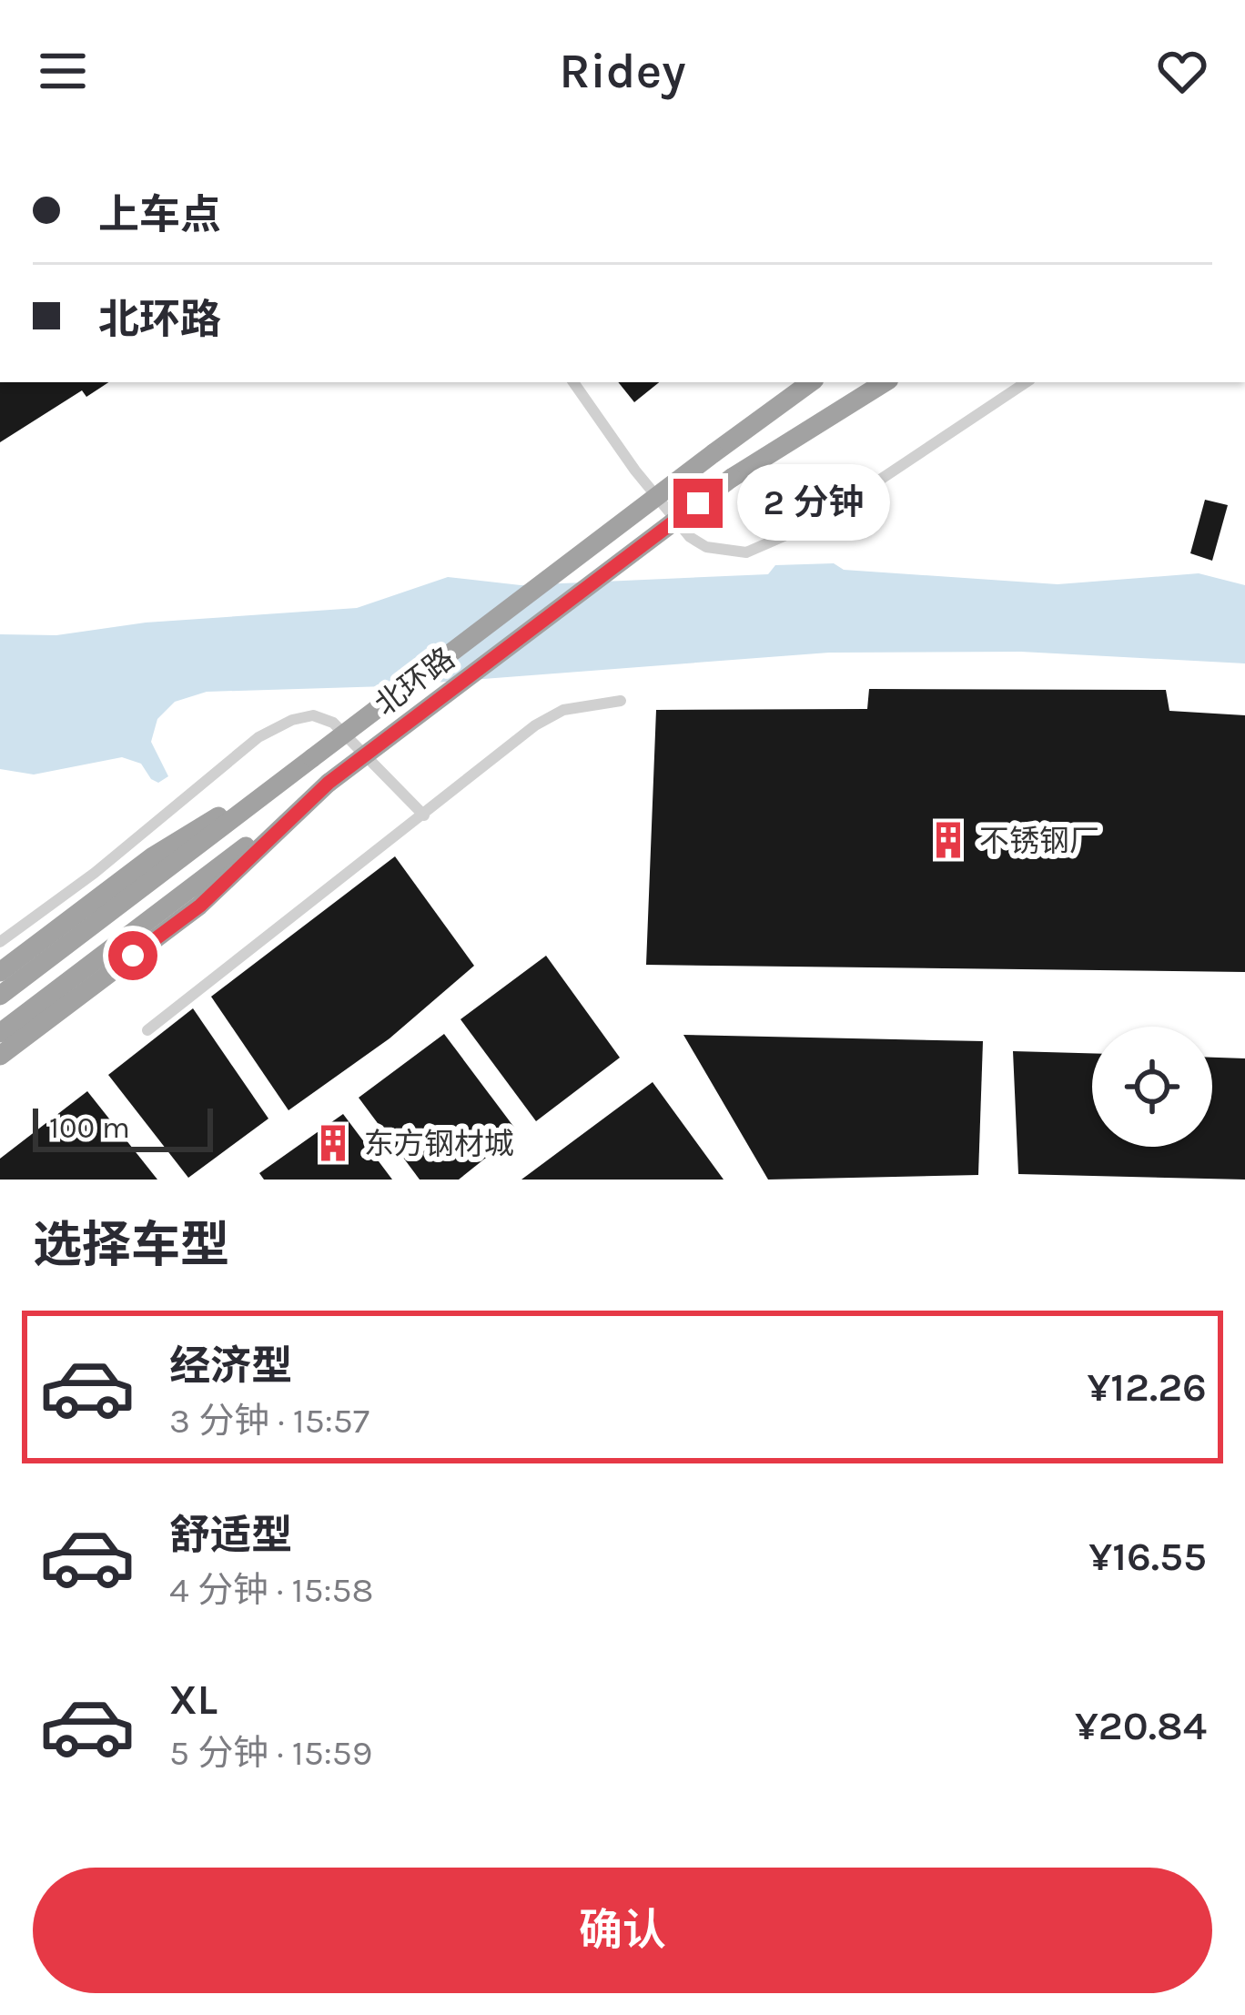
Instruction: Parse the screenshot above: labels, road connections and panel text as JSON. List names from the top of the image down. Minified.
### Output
{"streets":{"highway":["北环路"]},"places":{"building":["不锈钢厂","东方钢材城"]},"scale_bar":"100 m","page":{"header":"Ridey","banner":["上车点","北环路"],"bubble":"2 分钟","scale":"100 m","heading":"选择车型","list":[{"name":"经济型","note":"3 分钟 · 15:57","value":"¥12.26"},{"name":"舒适型","note":"4 分钟 · 15:58","value":"¥16.55"},{"name":"XL","note":"5 分钟 · 15:59","value":"¥20.84"}],"buttons":"确认"}}
